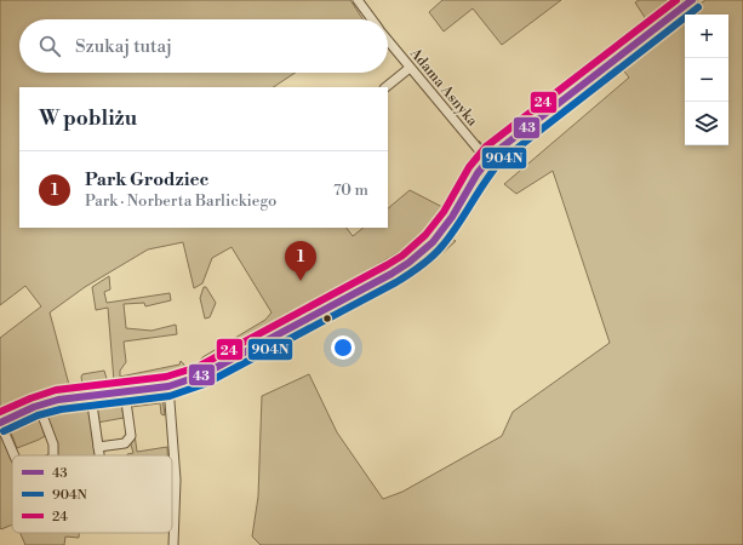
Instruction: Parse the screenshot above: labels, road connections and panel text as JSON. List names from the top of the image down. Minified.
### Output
{"streets":{"street":["Adama Asnyka"]},"lines":["transit line 43","transit line 24","transit line 904N"],"legend":["43","904N","24"],"page":{"map_buttons":["+","−"],"search":"Szukaj tutaj","heading":"W pobliżu","list":[{"mark":"1","name":"Park Grodziec","note":"Park · Norberta Barlickiego","value":"70 m"}],"pins":"1"}}
